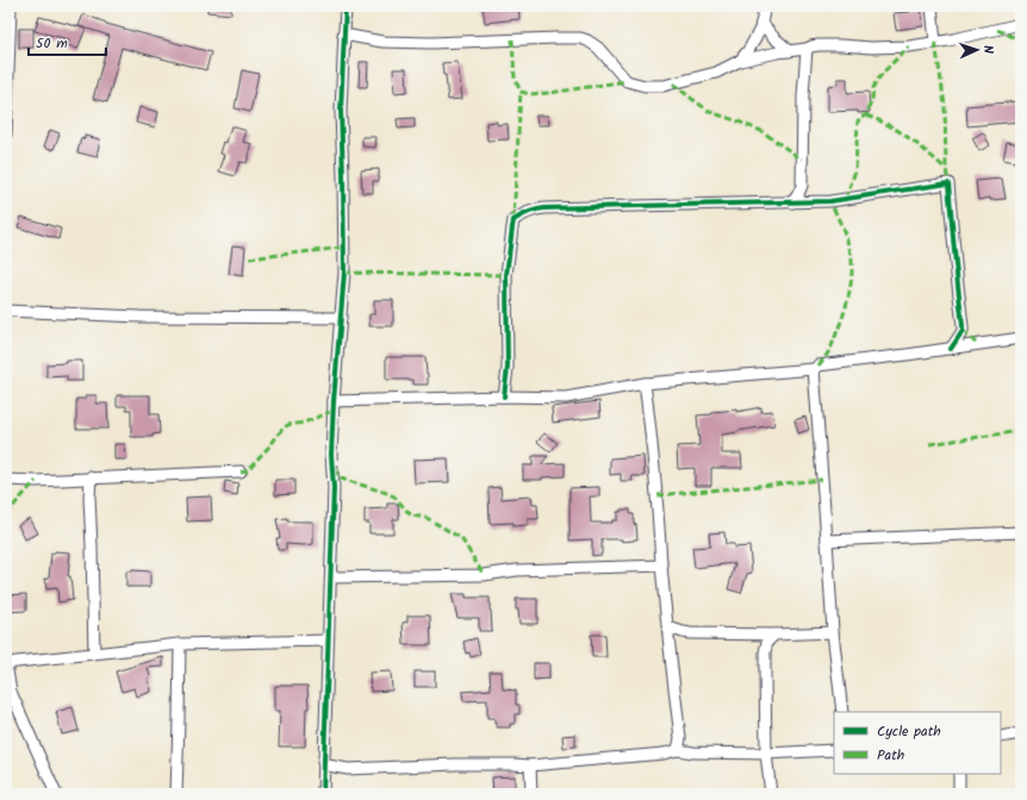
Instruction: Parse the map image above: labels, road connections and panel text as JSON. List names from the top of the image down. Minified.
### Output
{"legend":["Cycle path","Path"],"scale_bar":"50 m","north":"right"}
